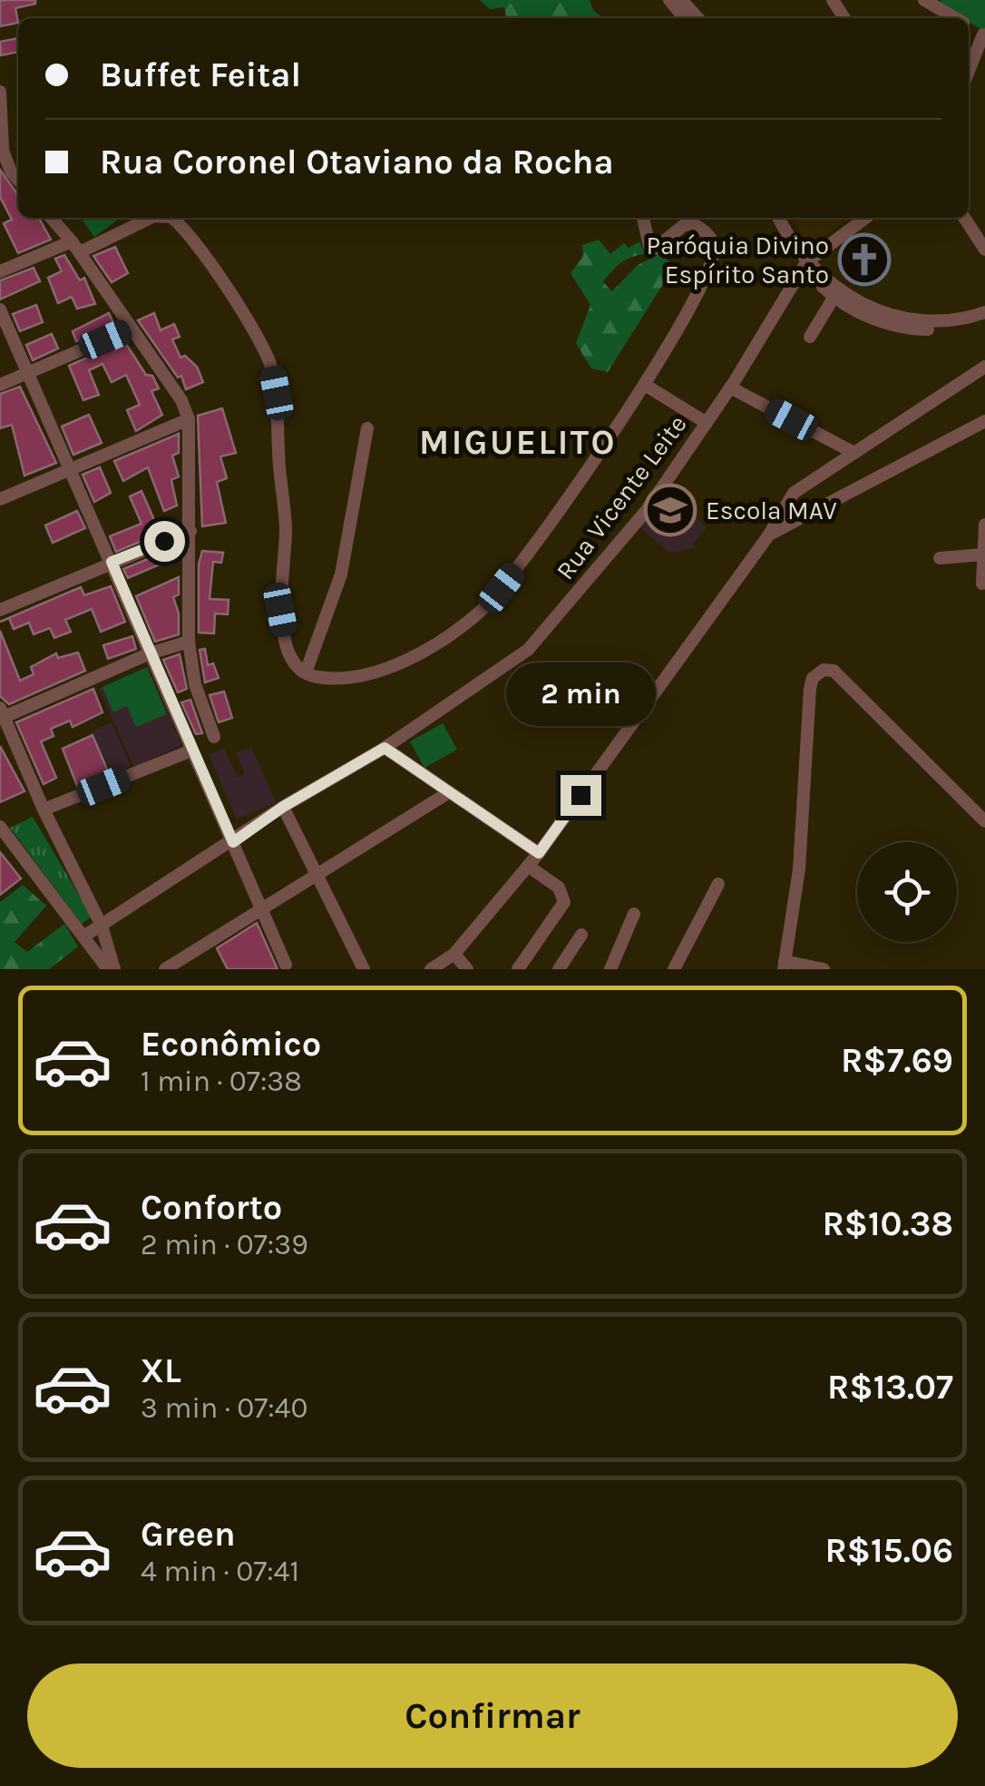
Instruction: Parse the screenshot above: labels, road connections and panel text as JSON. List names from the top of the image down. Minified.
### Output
{"streets":{"street":["Rua Vicente Leite"]},"districts":["MIGUELITO"],"places":{"church":["Paróquia Divino Espírito Santo"],"school or university":["Escola MAV"]},"page":{"banner":["Buffet Feital","Rua Coronel Otaviano da Rocha"],"bubble":"2 min","list":[{"name":"Econômico","note":"1 min · 07:38","value":"R$7.69"},{"name":"Conforto","note":"2 min · 07:39","value":"R$10.38"},{"name":"XL","note":"3 min · 07:40","value":"R$13.07"},{"name":"Green","note":"4 min · 07:41","value":"R$15.06"}],"buttons":"Confirmar"}}
